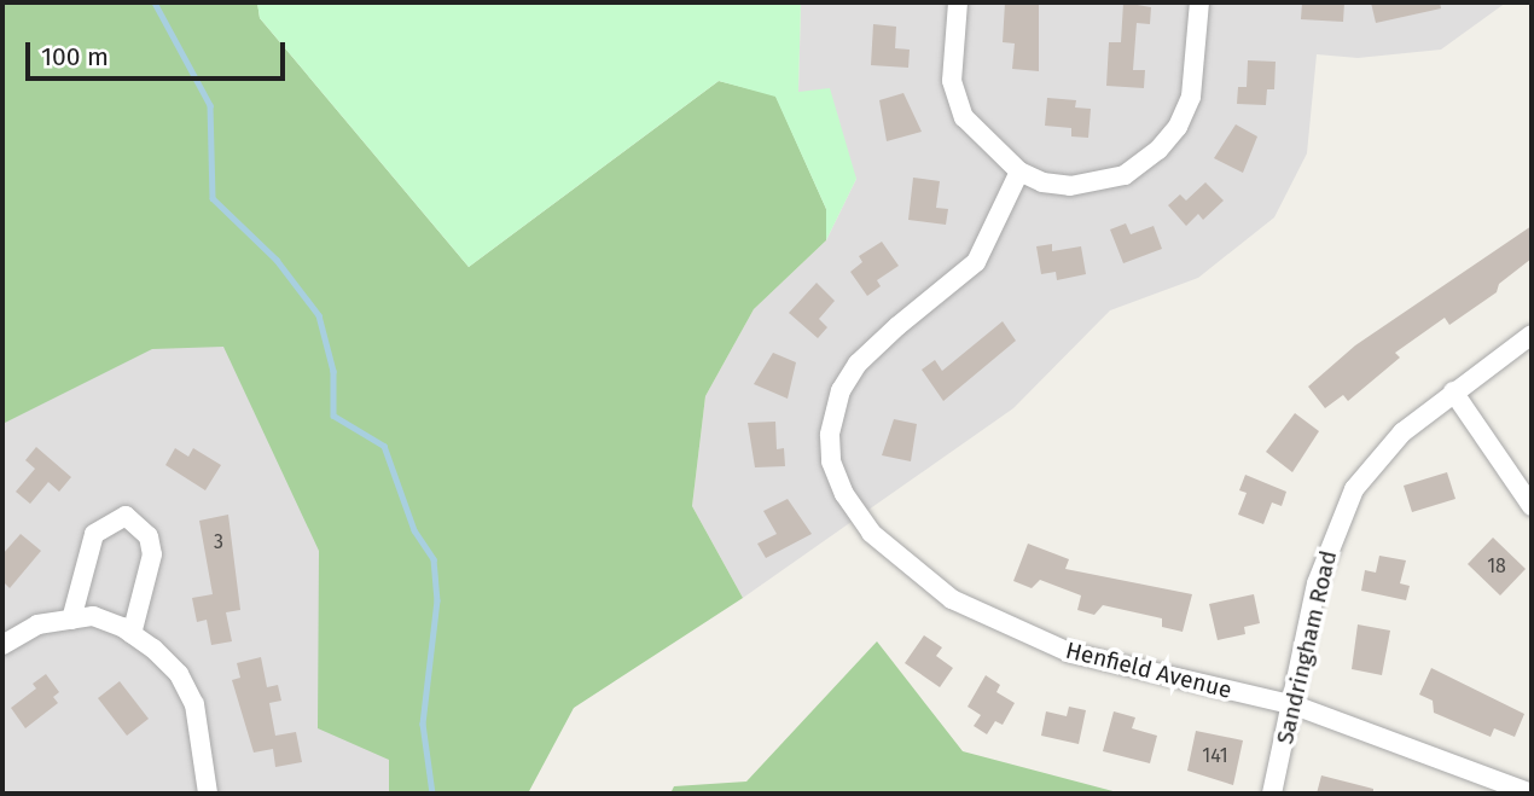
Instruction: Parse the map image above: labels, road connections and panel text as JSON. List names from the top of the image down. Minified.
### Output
{"streets":{"street":["Sandringham Road","Henfield Avenue"]},"crossings":[["Sandringham Road","Henfield Avenue"]],"house_numbers":["3","18","141"],"scale_bar":"100 m"}
